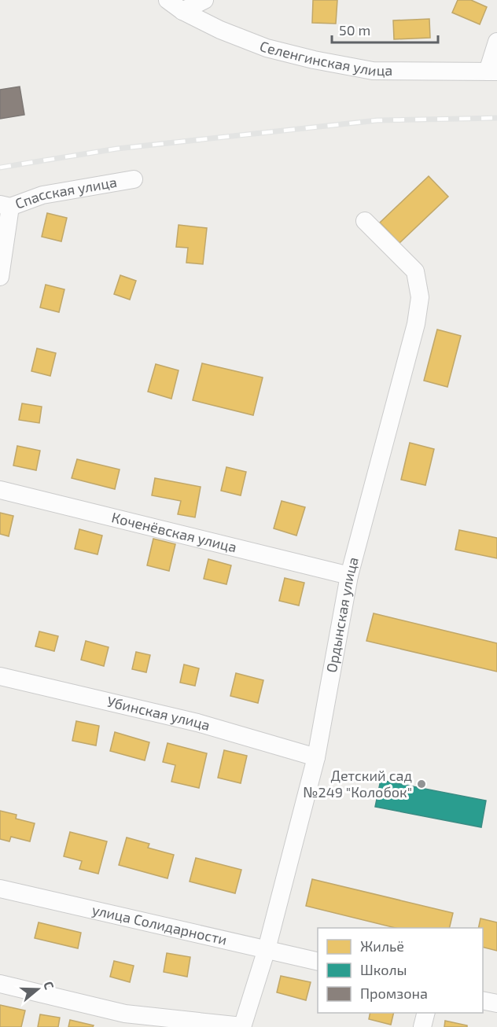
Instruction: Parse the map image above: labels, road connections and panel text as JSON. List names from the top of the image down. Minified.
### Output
{"streets":{"street":["Селенгинская улица","Спасская улица","Коченёвская улица","Ордынская улица","Убинская улица","улица Солидарности"]},"crossings":[["Коченёвская улица","Ордынская улица"],["Ордынская улица","Убинская улица"],["Ордынская улица","улица Солидарности"]],"places":["Детский сад №249 \"Колобок\""],"legend":["Жильё","Школы","Промзона"],"scale_bar":"50 m","north":"right"}
